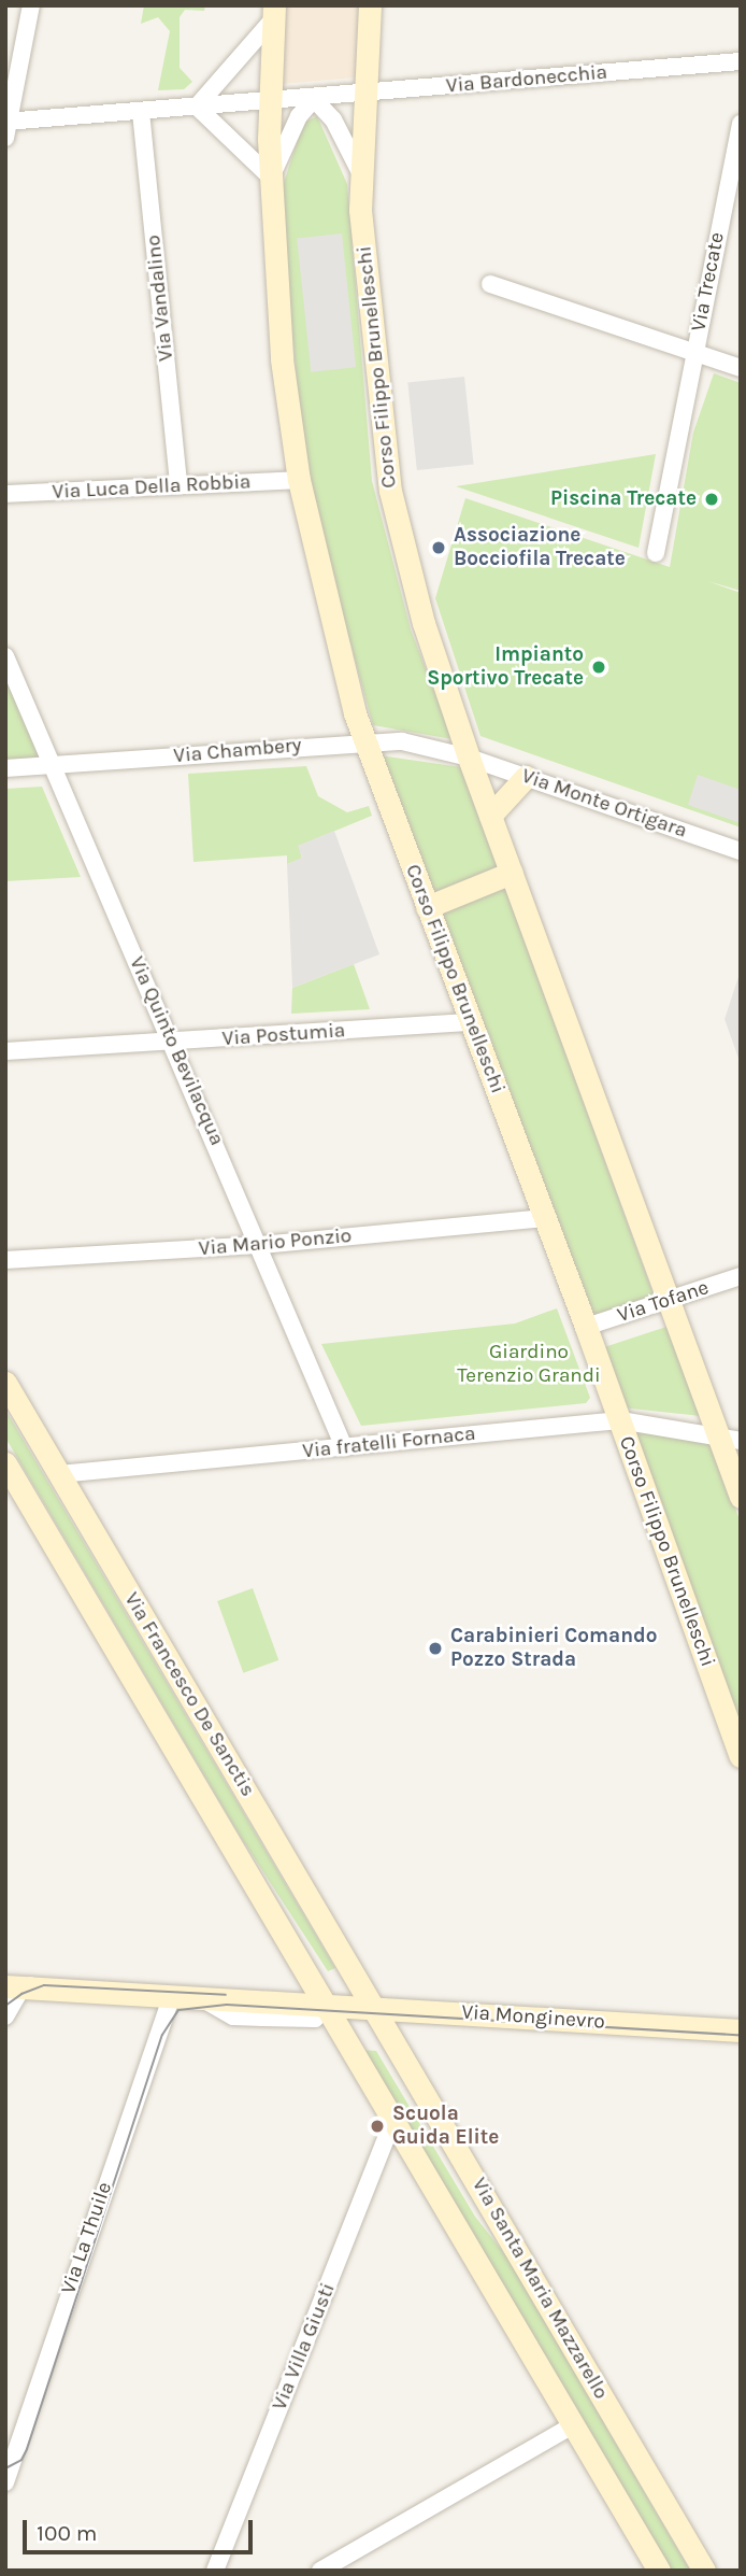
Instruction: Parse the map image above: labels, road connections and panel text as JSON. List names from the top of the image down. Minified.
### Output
{"streets":{"street":["Via Bardonecchia","Via Trecate","Via Vandalino","Corso Filippo Brunelleschi","Via Luca Della Robbia","Via Chambery","Via Monte Ortigara","Via Postumia","Via Quinto Bevilacqua","Via Mario Ponzio","Via Tofane","Via fratelli Fornaca","Via Francesco De Sanctis","Via Monginevro","Via La Thuile","Via Santa Maria Mazzarello","Via Villa Giusti"]},"crossings":[["Via Bardonecchia","Corso Filippo Brunelleschi"],["Via Vandalino","Via Luca Della Robbia"],["Corso Filippo Brunelleschi","Via Luca Della Robbia"],["Corso Filippo Brunelleschi","Via Chambery"],["Corso Filippo Brunelleschi","Via Monte Ortigara"],["Corso Filippo Brunelleschi","Via Postumia"],["Corso Filippo Brunelleschi","Via Mario Ponzio"],["Corso Filippo Brunelleschi","Via Tofane"],["Corso Filippo Brunelleschi","Via fratelli Fornaca"],["Via Chambery","Via Monte Ortigara"],["Via Chambery","Via Quinto Bevilacqua"],["Via Postumia","Via Quinto Bevilacqua"],["Via Quinto Bevilacqua","Via Mario Ponzio"],["Via Quinto Bevilacqua","Via fratelli Fornaca"],["Via fratelli Fornaca","Via Francesco De Sanctis"],["Via Francesco De Sanctis","Via Monginevro"],["Via Francesco De Sanctis","Via Santa Maria Mazzarello"],["Via Monginevro","Via La Thuile"],["Via Monginevro","Via Santa Maria Mazzarello"],["Via Santa Maria Mazzarello","Via Villa Giusti"]],"parks":["Giardino Terenzio Grandi"],"places":["Piscina Trecate","Associazione Bocciofila Trecate","Impianto Sportivo Trecate","Carabinieri Comando Pozzo Strada","Scuola Guida Elite"],"scale_bar":"100 m"}
